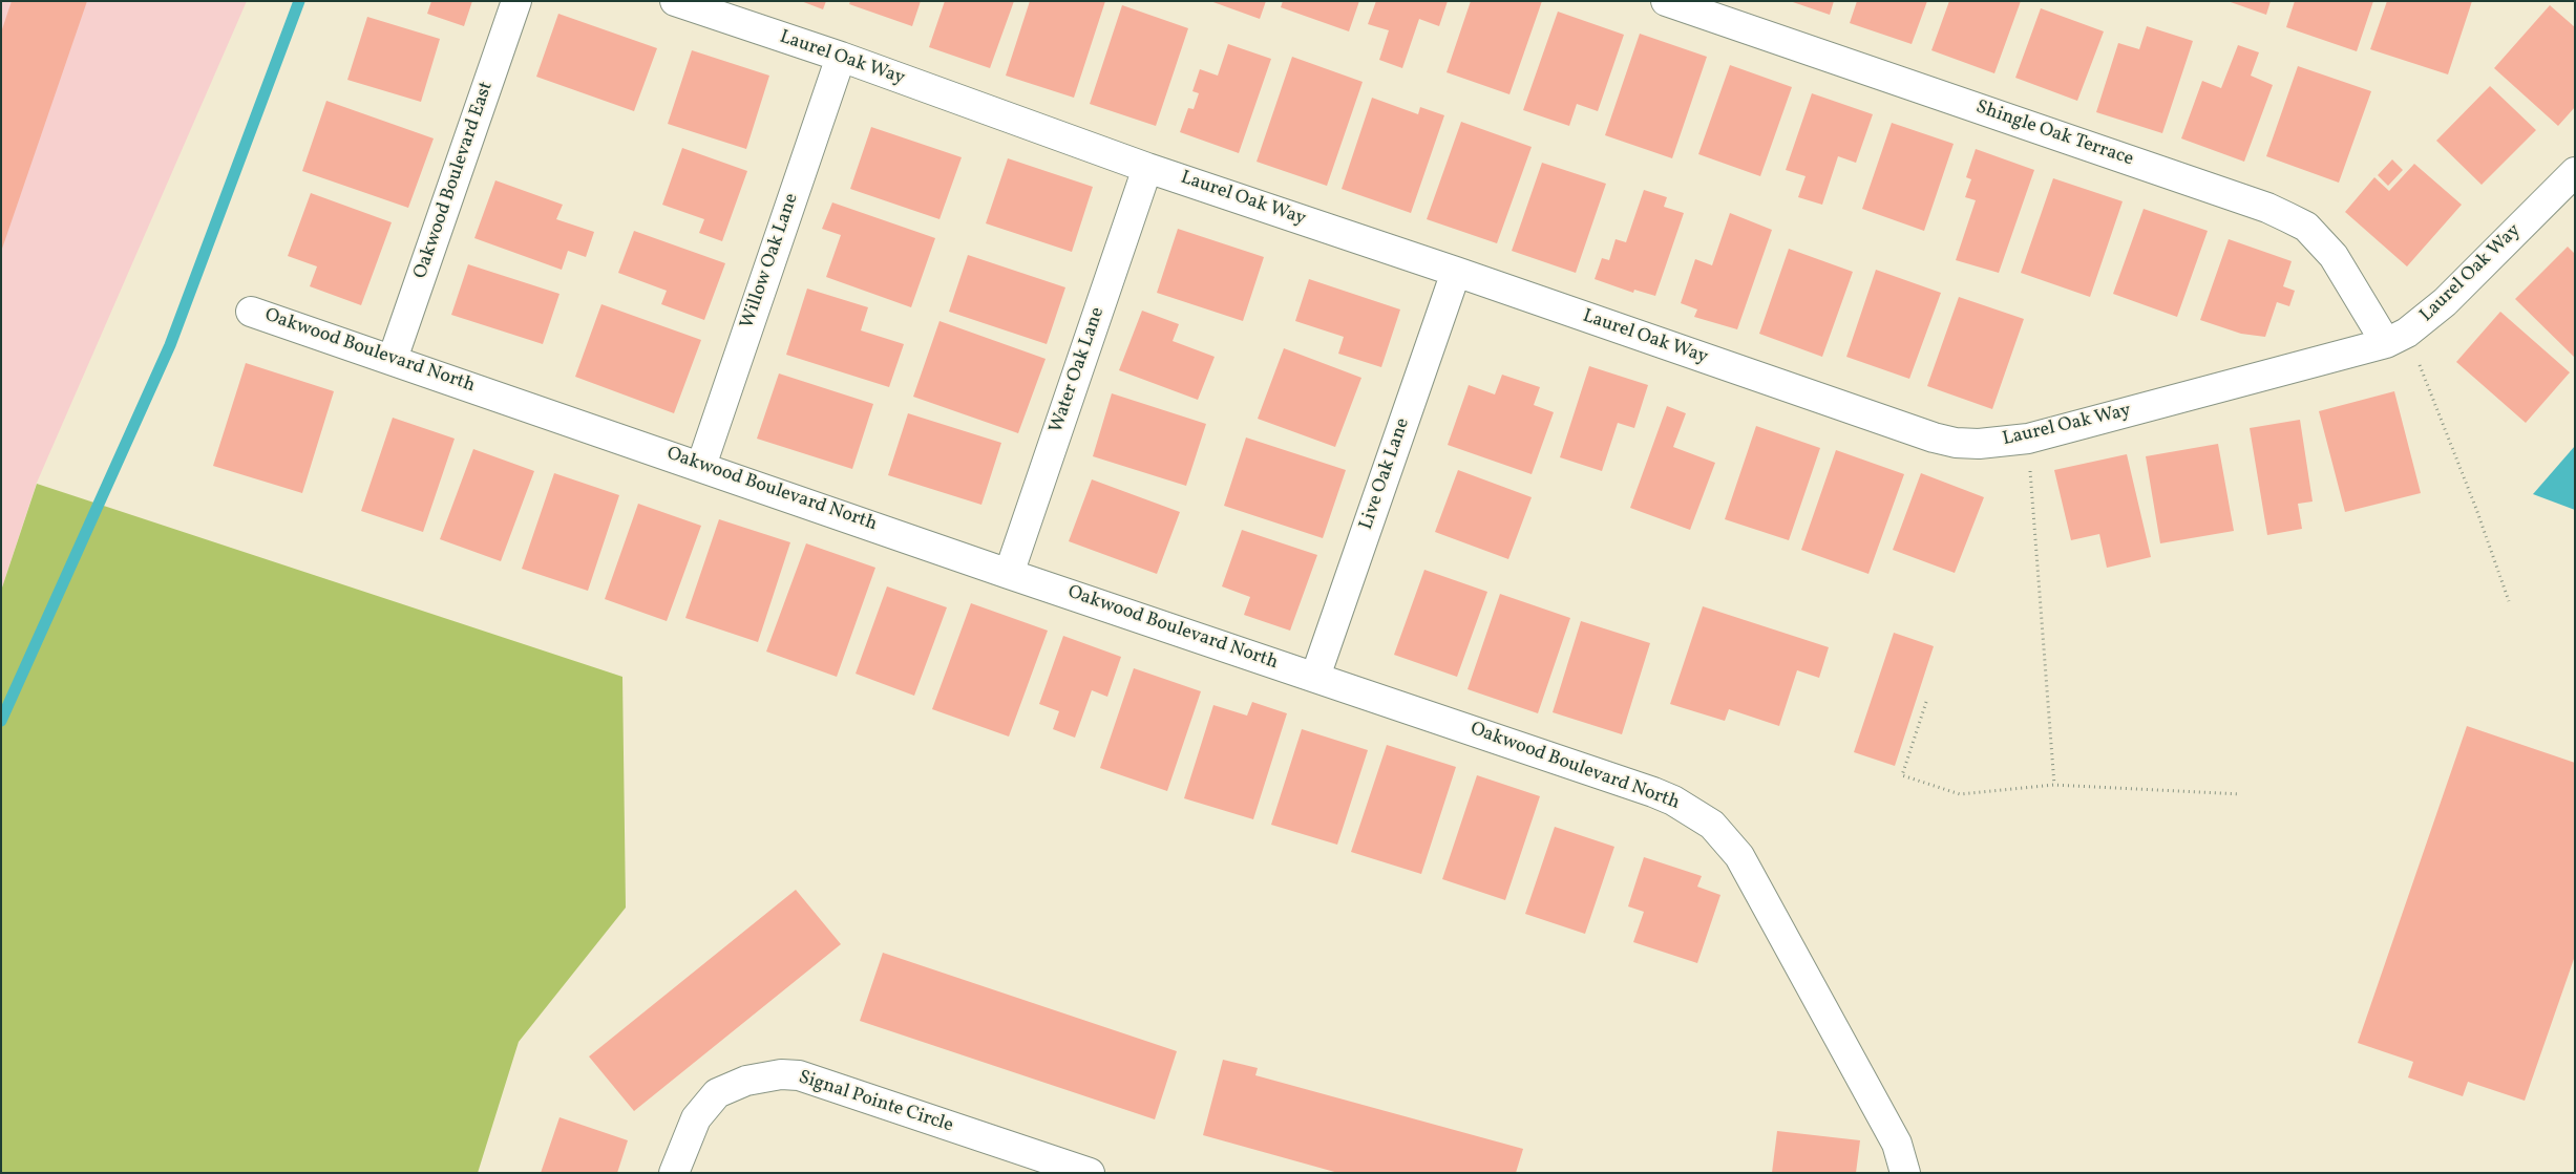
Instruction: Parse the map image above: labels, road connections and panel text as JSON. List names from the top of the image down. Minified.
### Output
{"streets":{"street":["Laurel Oak Way","Shingle Oak Terrace","Oakwood Boulevard East","Willow Oak Lane","Oakwood Boulevard North","Water Oak Lane","Live Oak Lane","Signal Pointe Circle"]},"crossings":[["Laurel Oak Way","Shingle Oak Terrace"],["Laurel Oak Way","Willow Oak Lane"],["Laurel Oak Way","Water Oak Lane"],["Laurel Oak Way","Live Oak Lane"],["Oakwood Boulevard East","Oakwood Boulevard North"],["Willow Oak Lane","Oakwood Boulevard North"],["Oakwood Boulevard North","Water Oak Lane"],["Oakwood Boulevard North","Live Oak Lane"]]}
